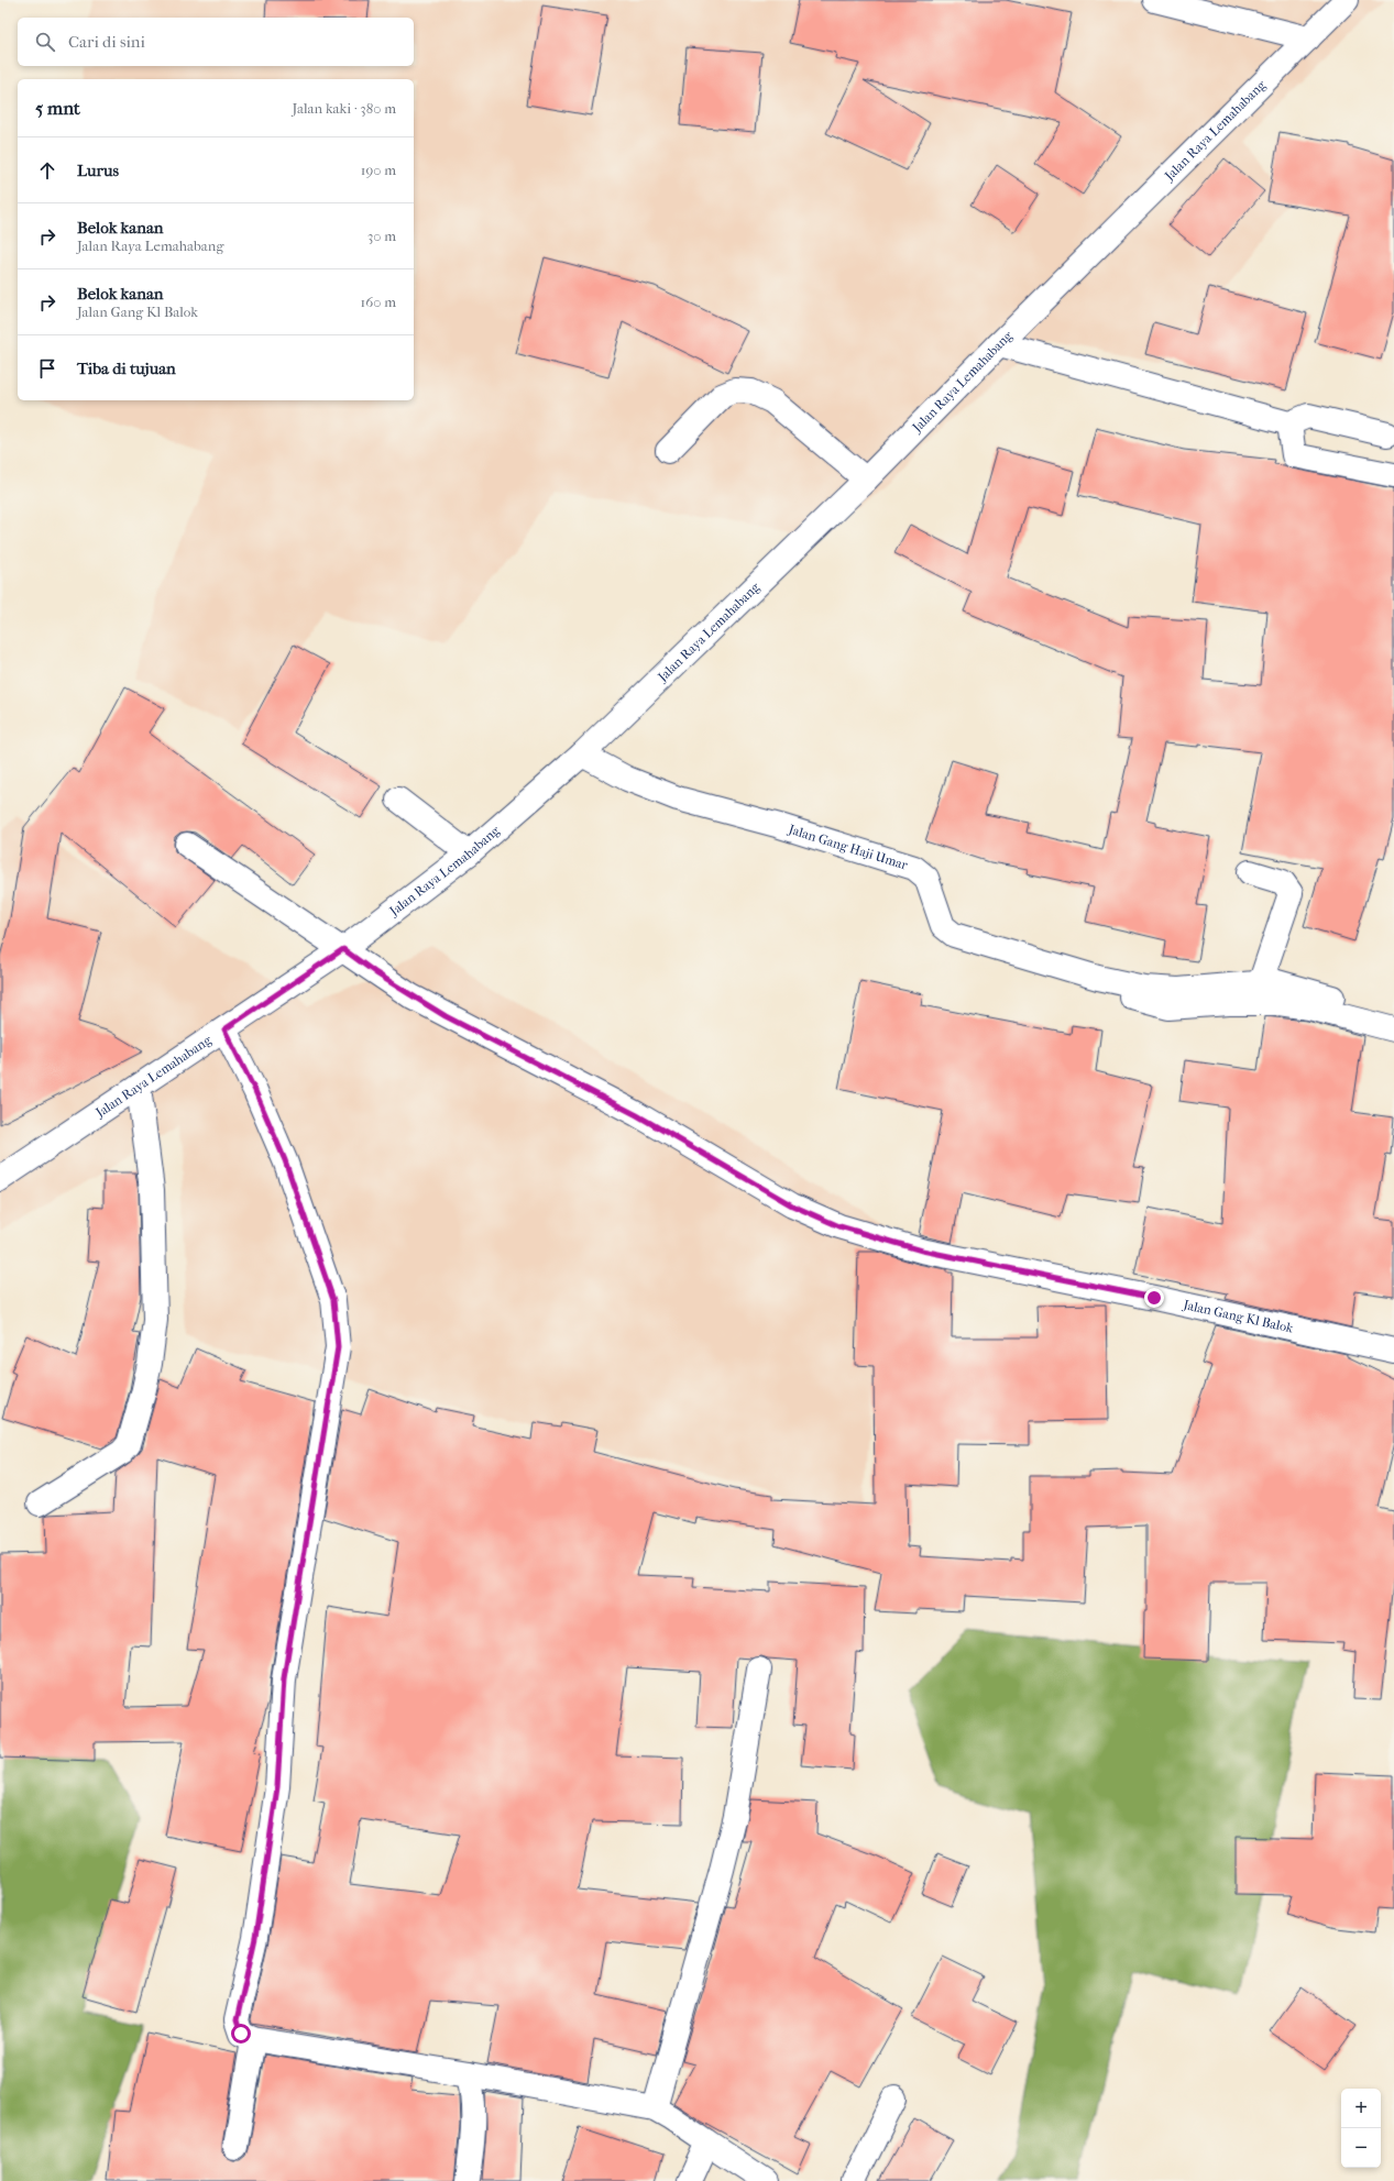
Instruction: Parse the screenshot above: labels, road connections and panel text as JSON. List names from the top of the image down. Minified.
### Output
{"streets":{"street":["Jalan Raya Lemahabang","Jalan Gang Haji Umar","Jalan Gang Kl Balok"]},"crossings":[["Jalan Raya Lemahabang","Jalan Gang Haji Umar"],["Jalan Raya Lemahabang","Jalan Gang Kl Balok"]],"page":{"search":"Cari di sini","heading":["5 mnt","Jalan kaki · 380 m"],"list":[["Lurus","190 m"],["Belok kanan","Jalan Raya Lemahabang","30 m"],["Belok kanan","Jalan Gang Kl Balok","160 m"],"Tiba di tujuan"],"map_buttons":["+","−"]}}
